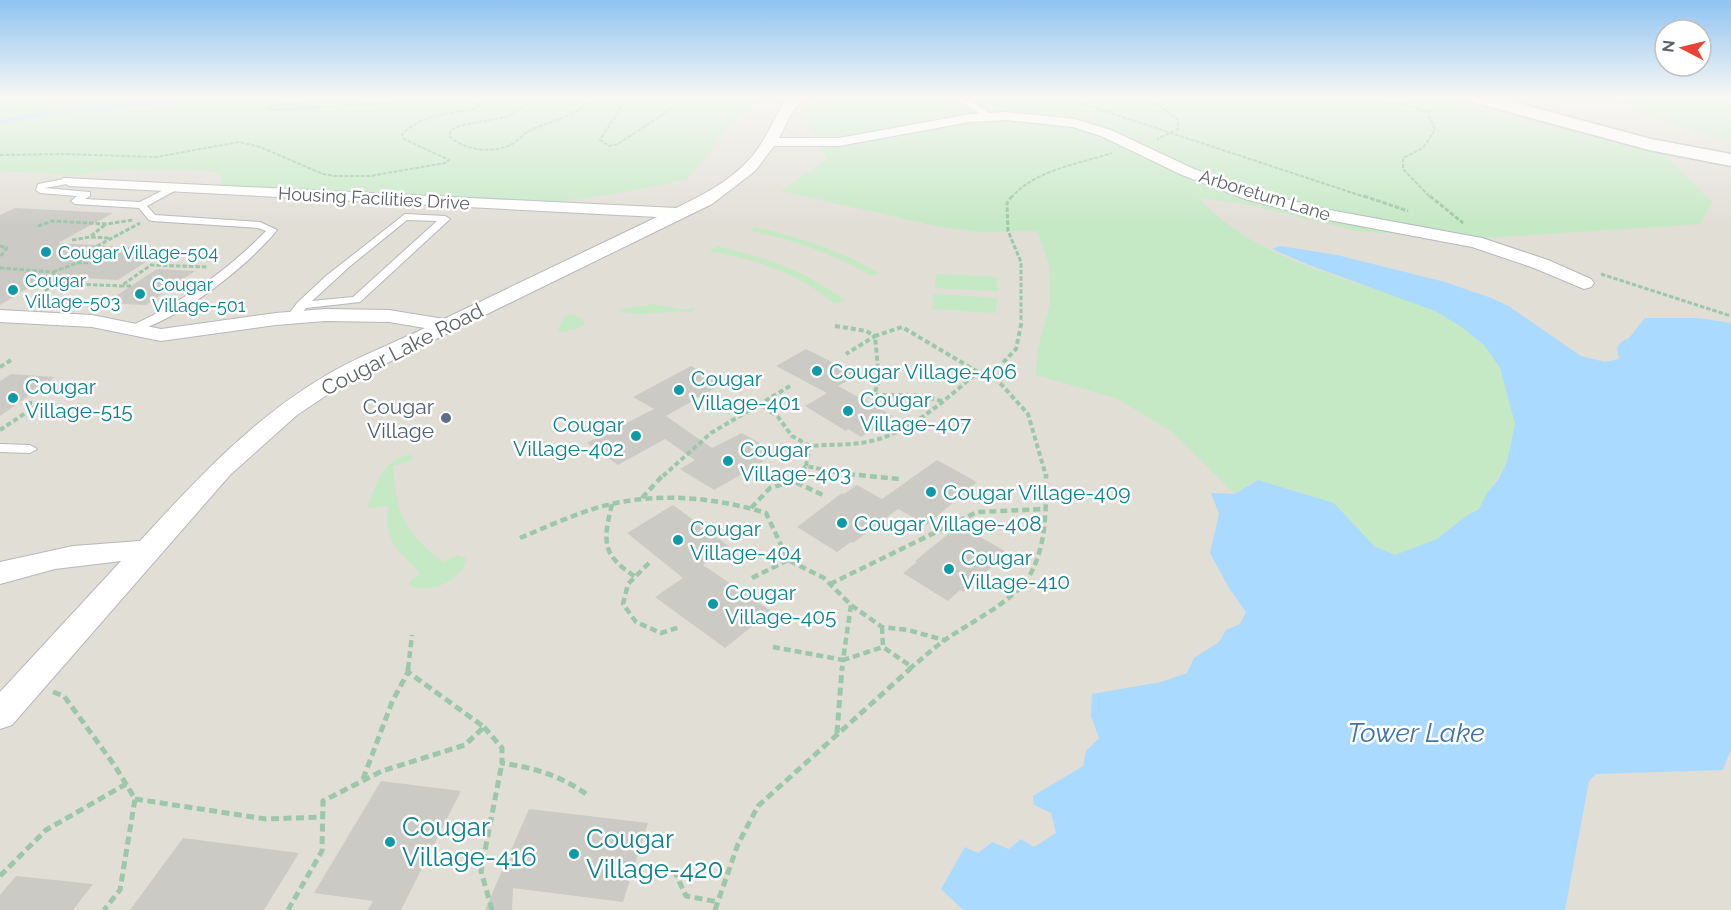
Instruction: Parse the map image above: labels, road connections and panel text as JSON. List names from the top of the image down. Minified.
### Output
{"streets":{"street":["Arboretum Lane","Housing Facilities Drive","Cougar Lake Road"]},"crossings":[["Arboretum Lane","Cougar Lake Road"],["Housing Facilities Drive","Cougar Lake Road"]],"water":["Tower Lake"],"places":["Cougar Village-504","Cougar Village-503","Cougar Village-501","Cougar Village-406","Cougar Village-401","Cougar Village-515","Cougar Village-407","Cougar Village","Cougar Village-402","Cougar Village-403","Cougar Village-409","Cougar Village-408","Cougar Village-404","Cougar Village-410","Cougar Village-405","Cougar Village-416","Cougar Village-420"],"north":"left"}
